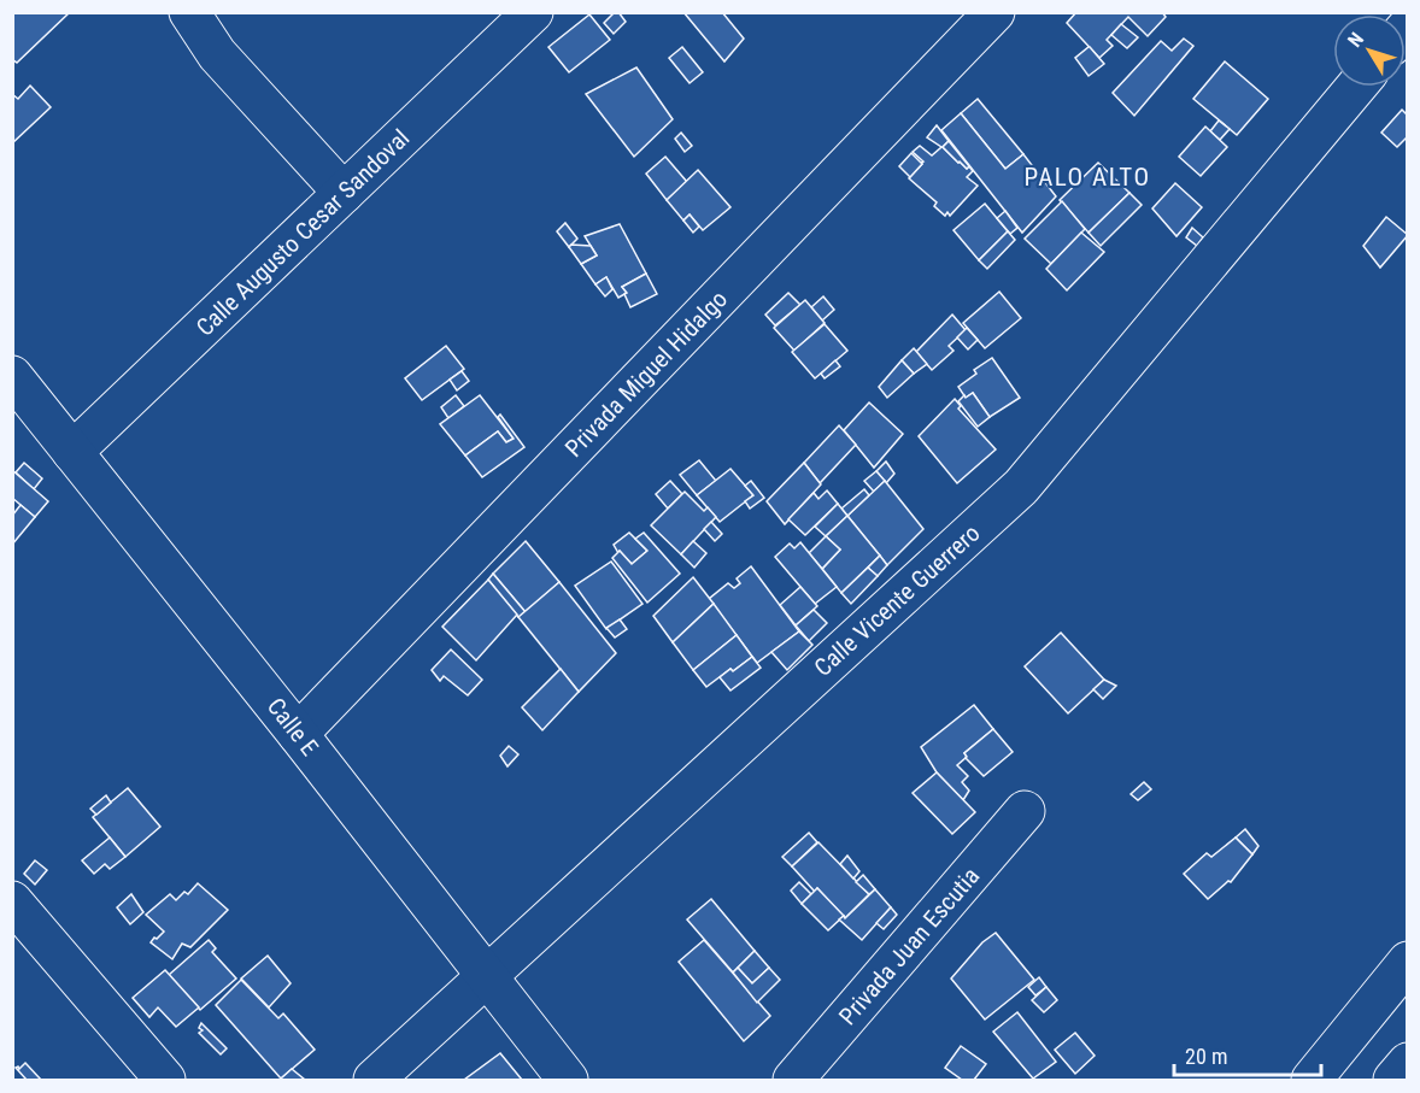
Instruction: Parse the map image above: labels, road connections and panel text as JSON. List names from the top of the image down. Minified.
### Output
{"streets":{"main road":["Calle Augusto Cesar Sandoval","Privada Miguel Hidalgo","Calle Vicente Guerrero","Calle E","Privada Juan Escutia"]},"crossings":[["Calle Augusto Cesar Sandoval","Calle E"],["Privada Miguel Hidalgo","Calle E"],["Calle Vicente Guerrero","Calle E"]],"districts":["PALO ALTO"],"scale_bar":"20 m","north":"top left"}
